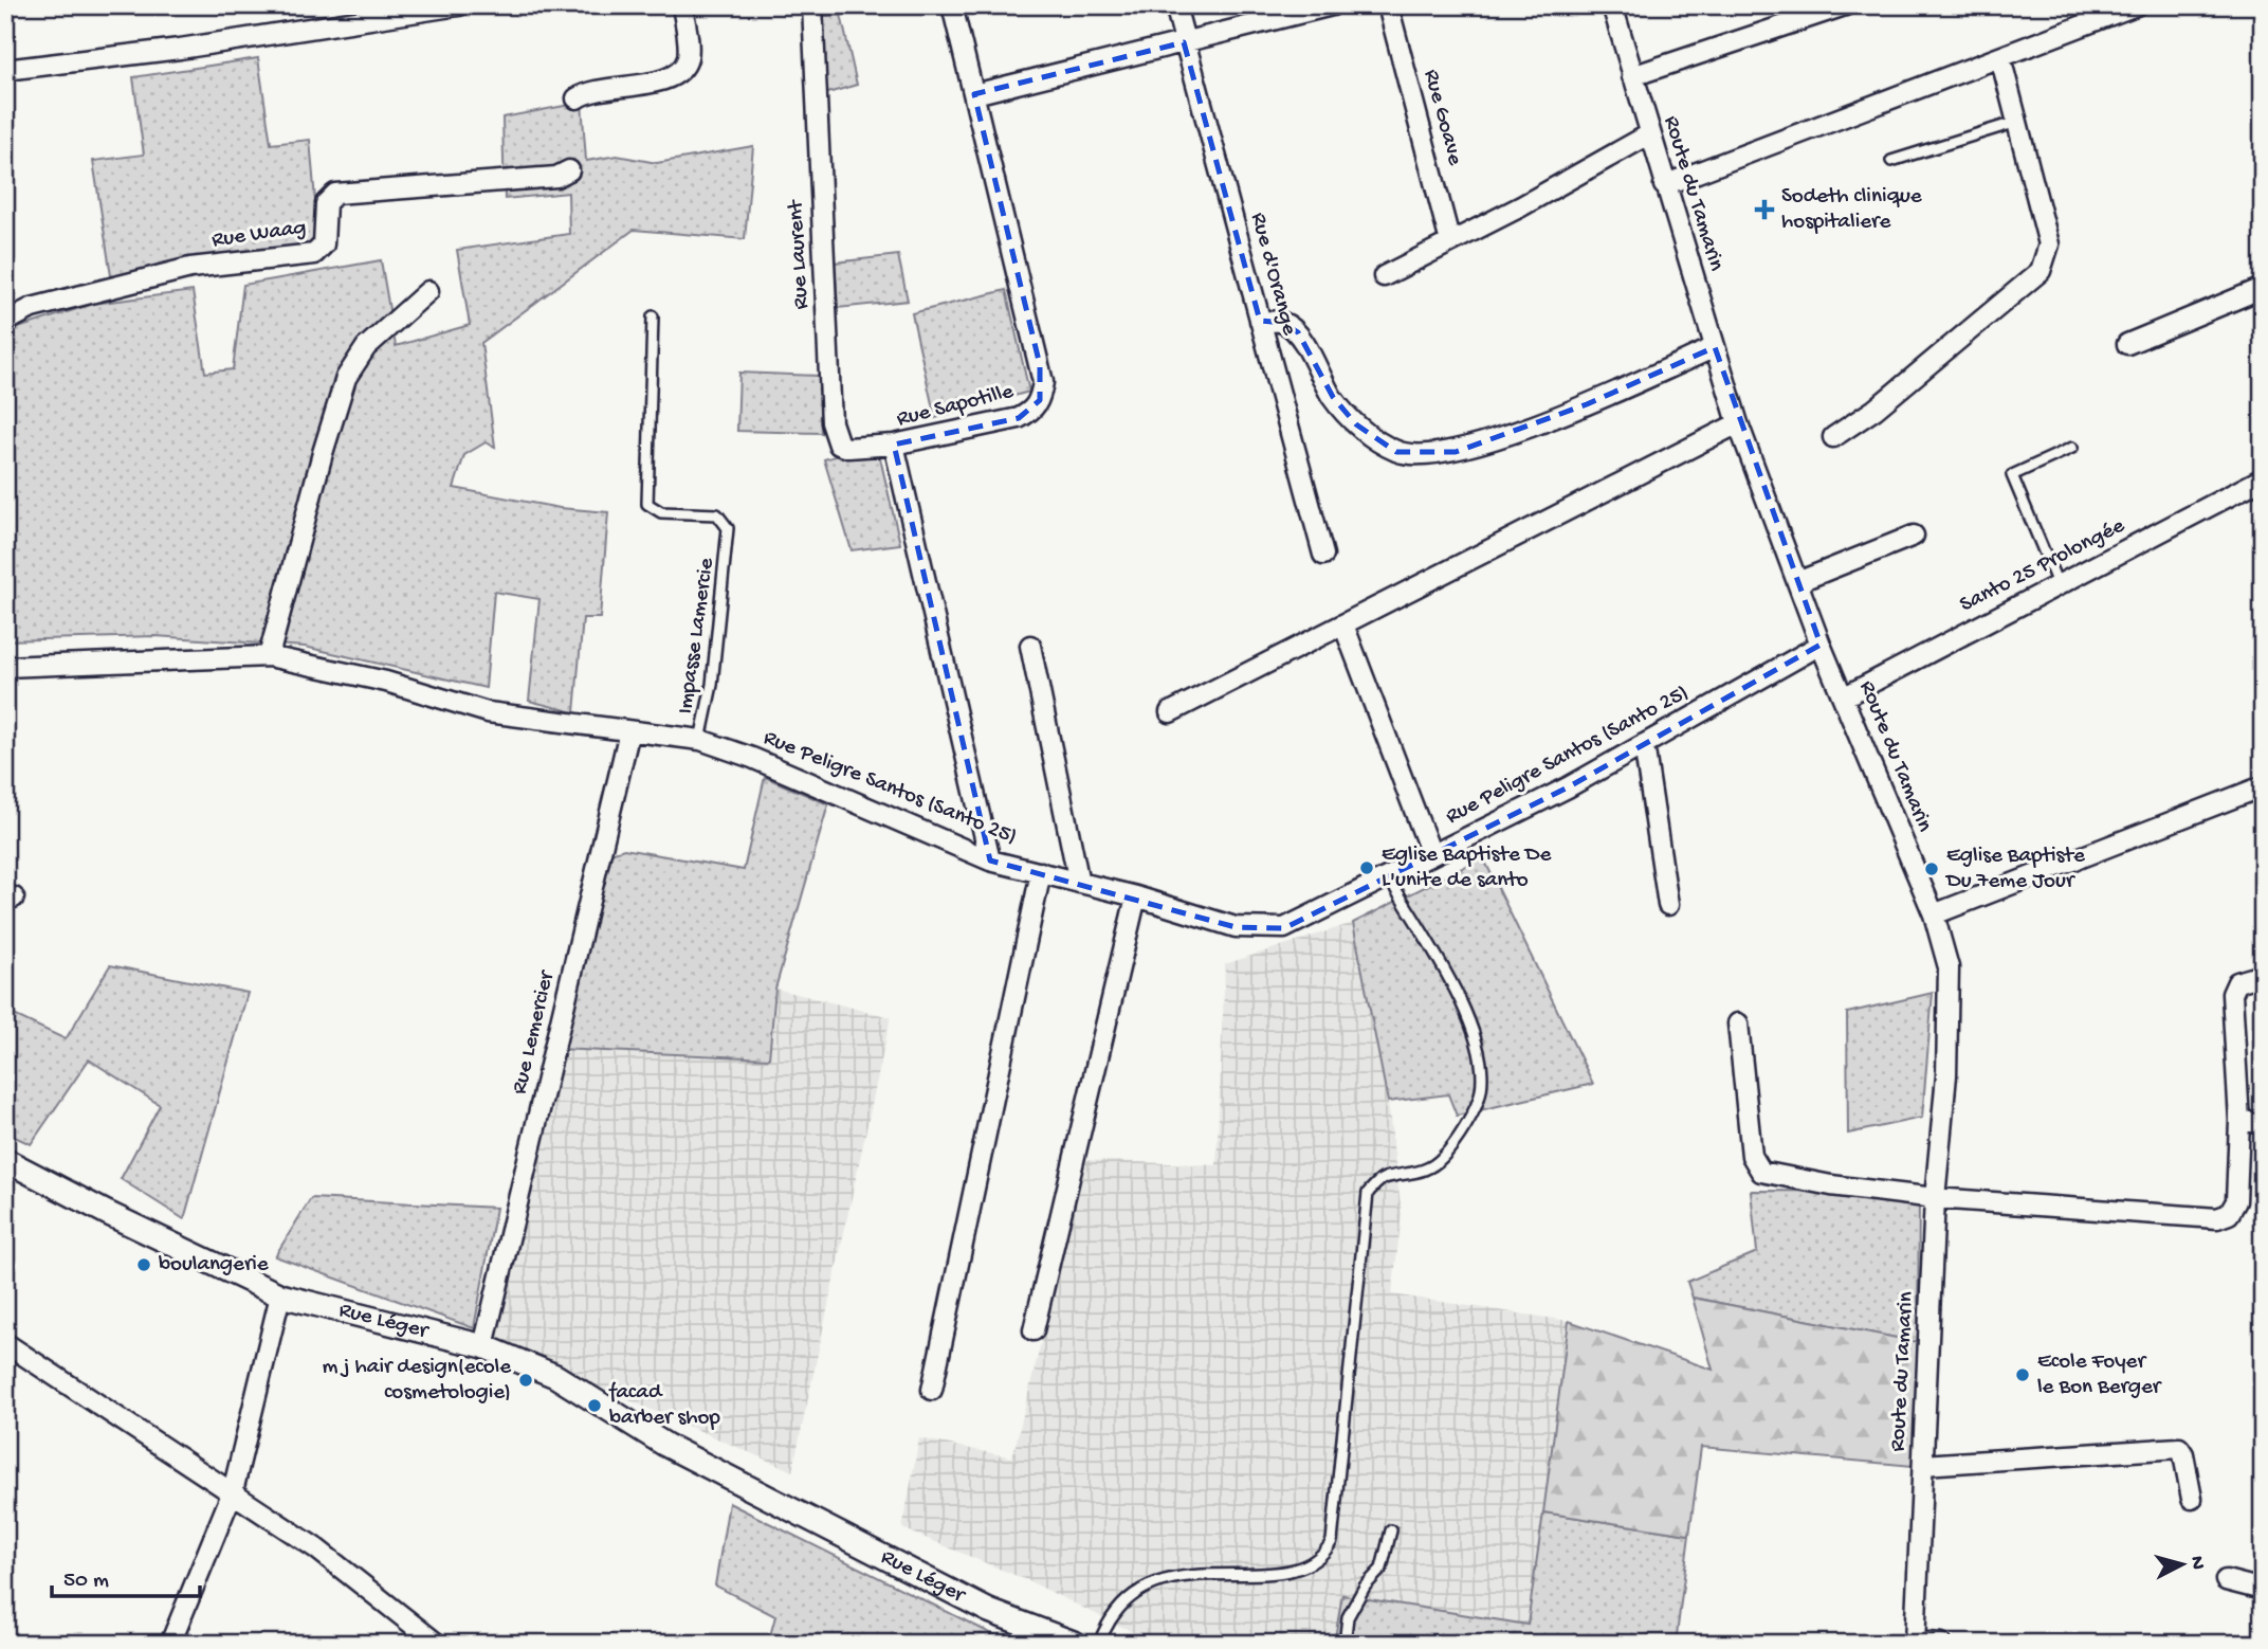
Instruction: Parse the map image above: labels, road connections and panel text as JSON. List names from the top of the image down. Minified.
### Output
{"streets":{"street":["Rue Goave","Route du Tamarin","Rue Waag","Rue Laurent","Rue d'Orange","Rue Sapotille","Santo 25 Prolongée","Rue Peligre Santos (Santo 25)","Rue Lemercier","Rue Léger"],"lane":["Impasse Lamercie"]},"crossings":[["Route du Tamarin","Santo 25 Prolongée"],["Route du Tamarin","Rue Peligre Santos (Santo 25)"],["Rue Laurent","Rue Sapotille"],["Rue Sapotille","Rue Peligre Santos (Santo 25)"],["Impasse Lamercie","Rue Peligre Santos (Santo 25)"],["Rue Peligre Santos (Santo 25)","Rue Lemercier"],["Rue Lemercier","Rue Léger"]],"places":{"health":["Sodeth clinique hospitaliere"],"other":["Eglise Baptiste De L'unite de santo","Eglise Baptiste Du 7eme Jour","boulangerie","Ecole Foyer le Bon Berger","m j hair design(ecole cosmetologie)","facad barber shop"]},"scale_bar":"50 m","north":"right"}
